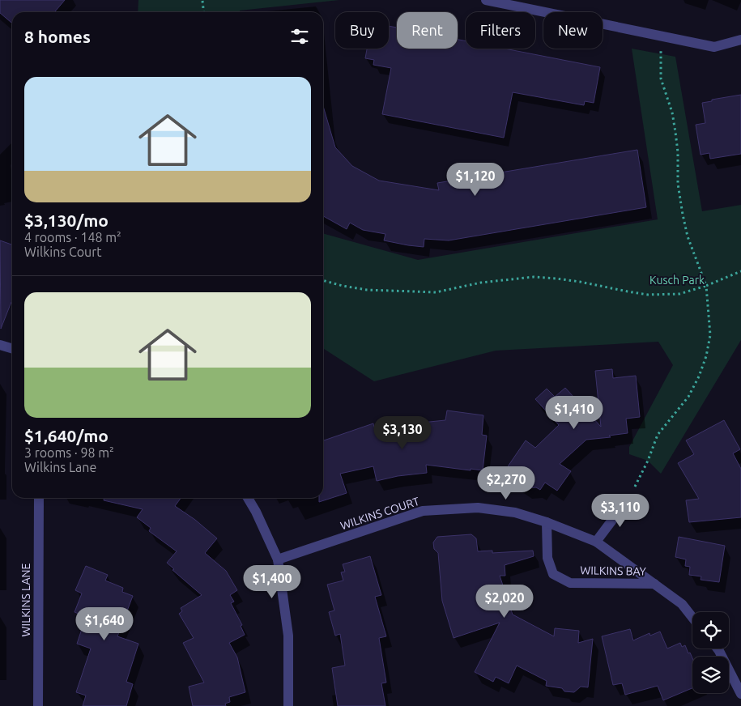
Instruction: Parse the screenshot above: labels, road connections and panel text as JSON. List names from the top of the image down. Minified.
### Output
{"streets":{"street":["WILKINS COURT","WILKINS BAY","WILKINS LANE"]},"crossings":[["WILKINS COURT","WILKINS BAY"]],"parks":["Kusch Park"],"page":{"chip":["Buy","Rent","Filters","New"],"heading":"8 homes","list":[{"name":"$3,130/mo","note":"4 rooms · 148 m² · Wilkins Court"},{"name":"$1,640/mo","note":"3 rooms · 98 m² · Wilkins Lane"}],"price":["$1,120","$1,410","$3,130","$2,270","$3,110","$1,400","$2,020","$1,640"]}}
